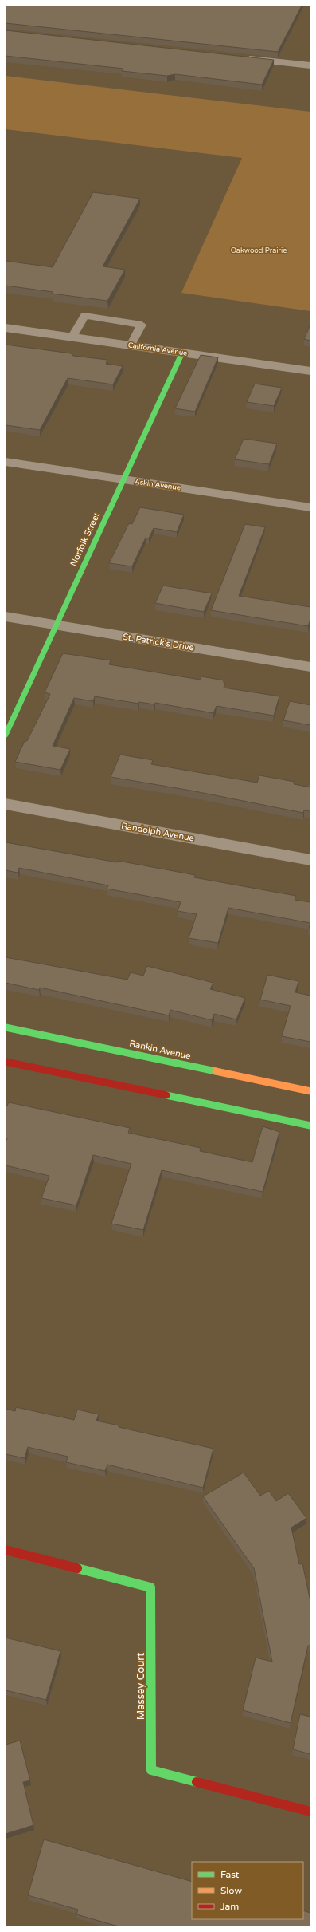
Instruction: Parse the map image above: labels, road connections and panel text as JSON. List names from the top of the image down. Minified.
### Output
{"streets":{"street":["California Avenue","Askin Avenue","Norfolk Street","St. Patrick's Drive","Randolph Avenue","Rankin Avenue","Massey Court"]},"crossings":[["California Avenue","Norfolk Street"],["Askin Avenue","Norfolk Street"],["Norfolk Street","St. Patrick's Drive"]],"parks":["Oakwood Prairie"],"legend":["Fast","Slow","Jam"]}
